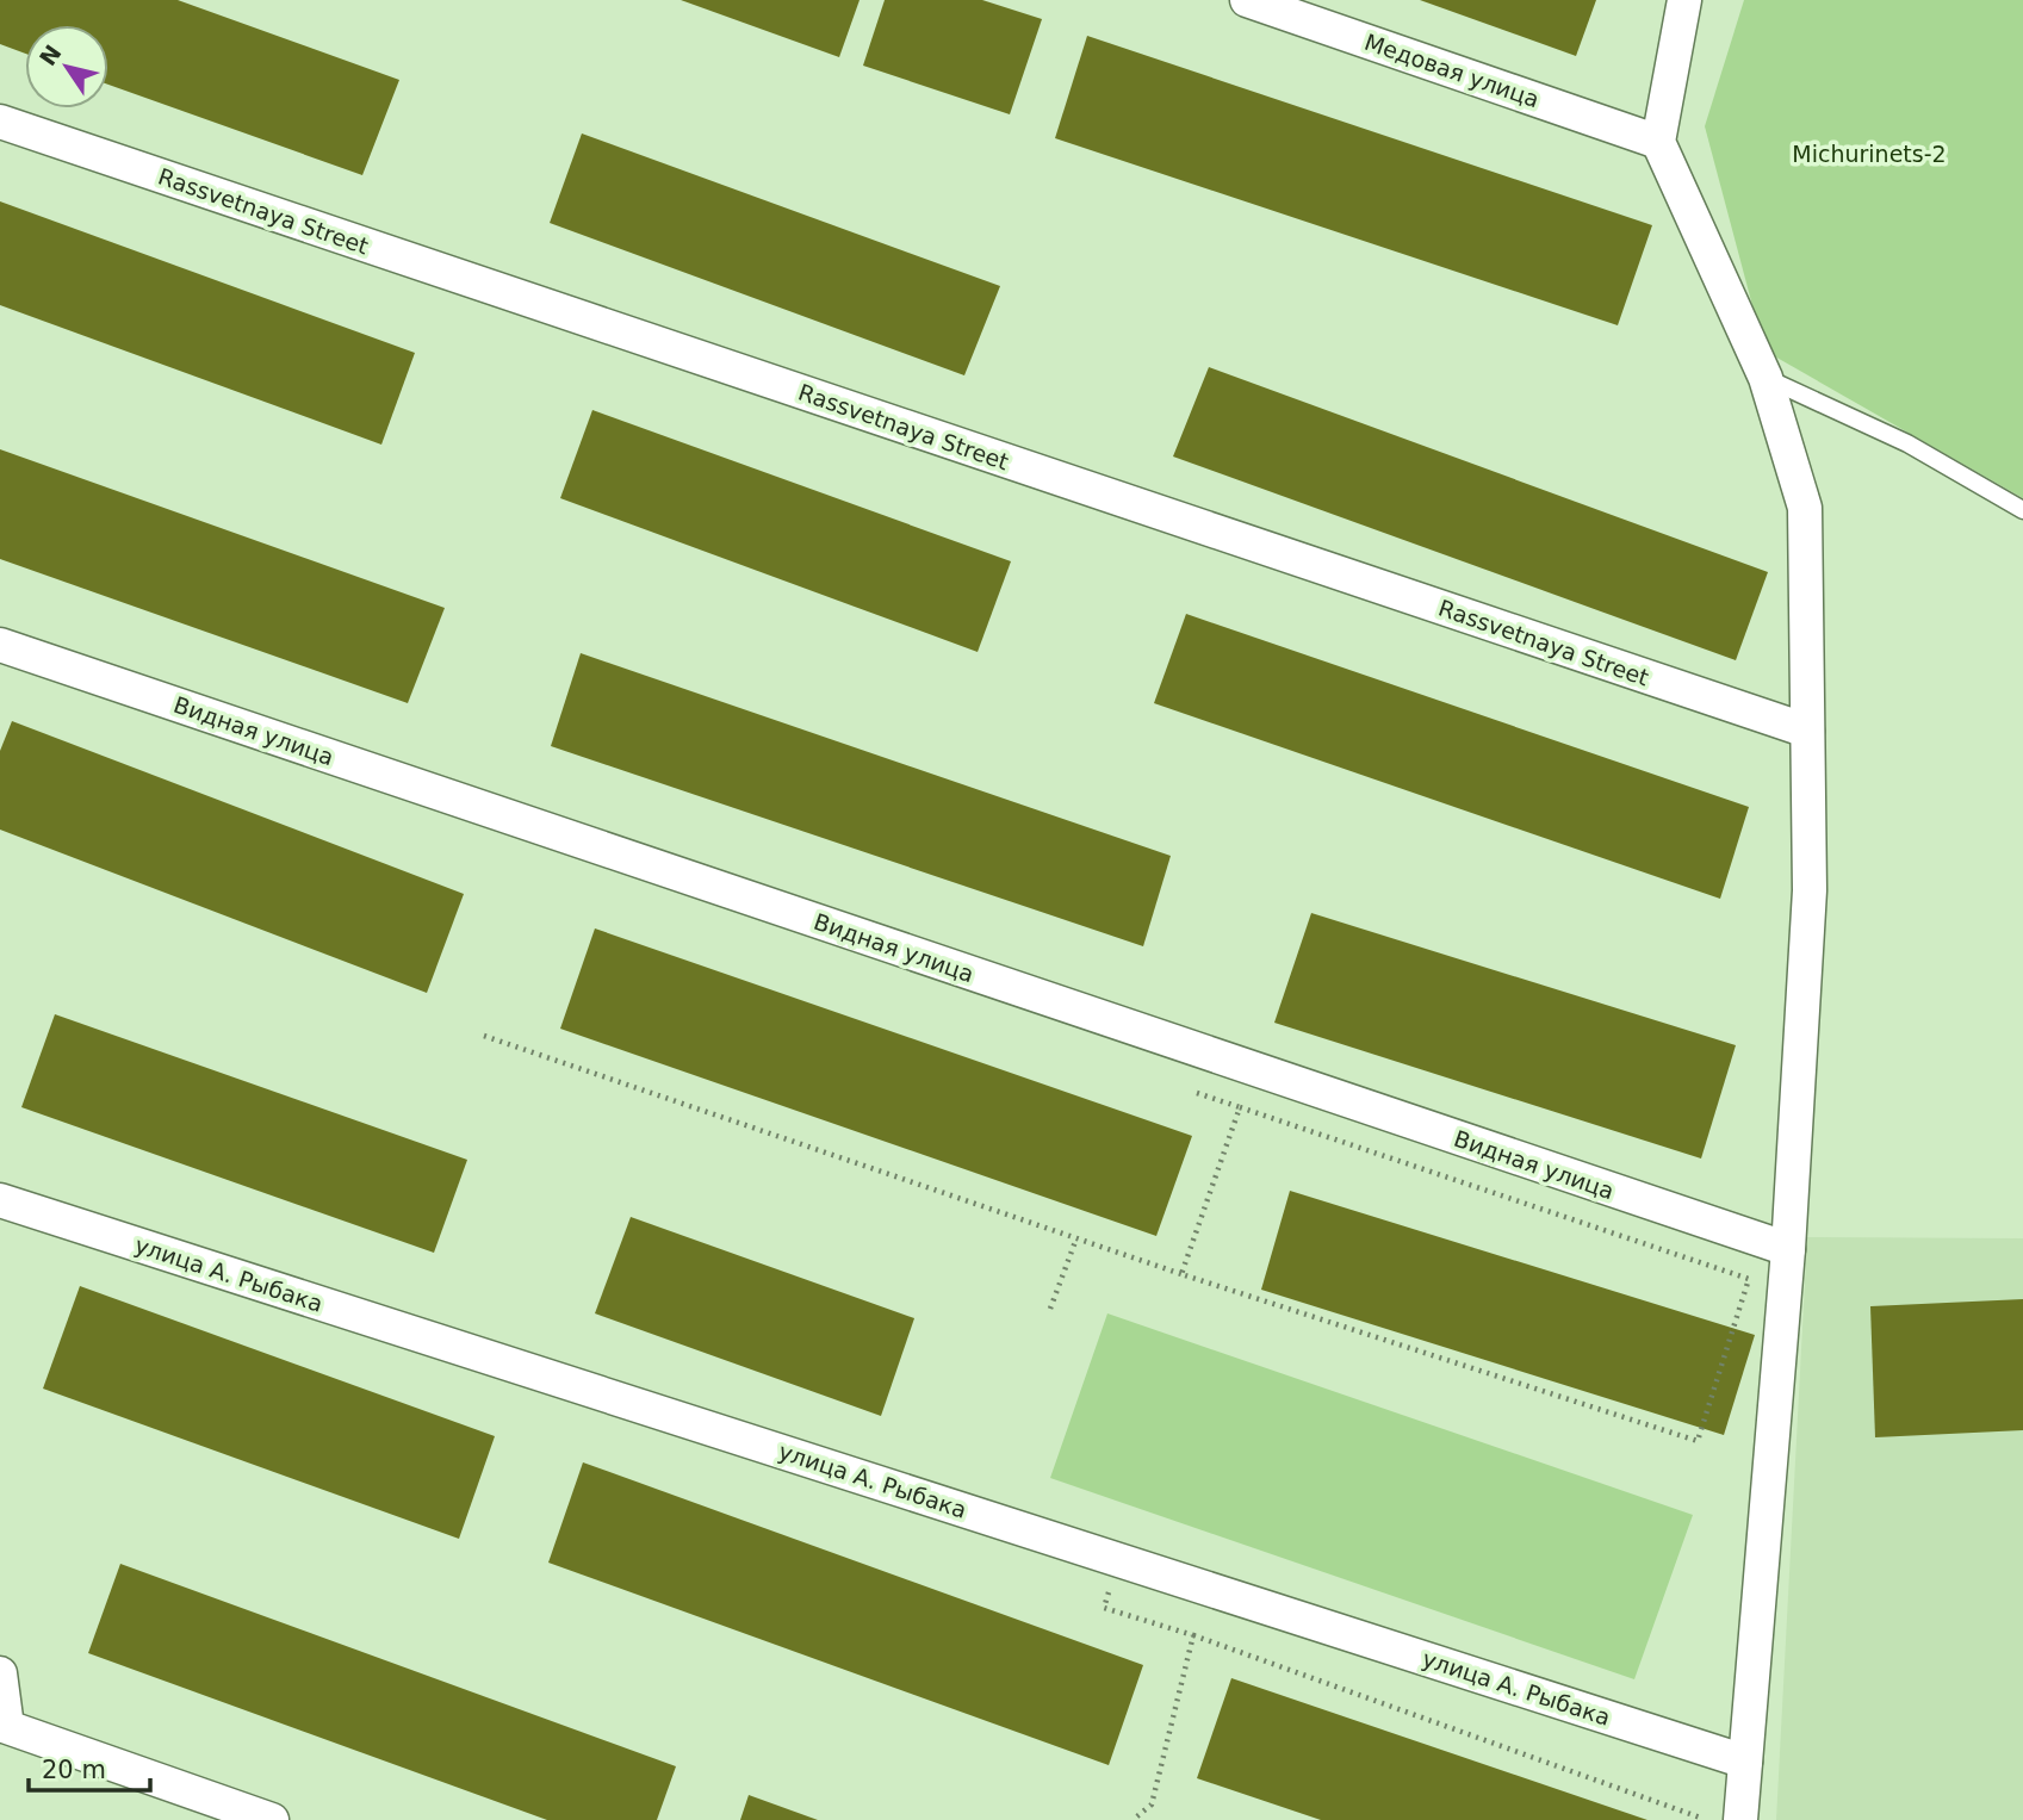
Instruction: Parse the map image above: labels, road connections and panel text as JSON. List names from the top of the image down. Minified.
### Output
{"streets":{"street":["Медовая улица","Rassvetnaya Street","Видная улица","улица А. Рыбака"]},"parks":["Michurinets-2"],"scale_bar":"20 m","north":"top left"}
